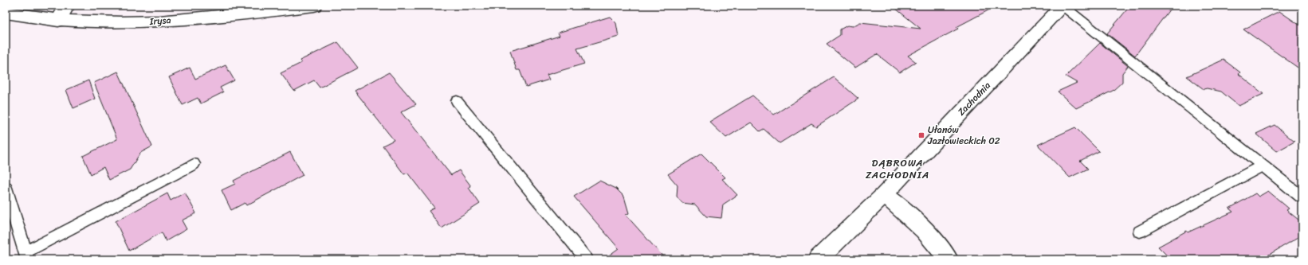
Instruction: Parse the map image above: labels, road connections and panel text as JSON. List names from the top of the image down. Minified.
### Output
{"streets":{"street":["Irysa","Zachodnia"]},"districts":["DĄBROWA ZACHODNIA"],"places":{"transit":["Ułanów Jazłowieckich 02"]}}
